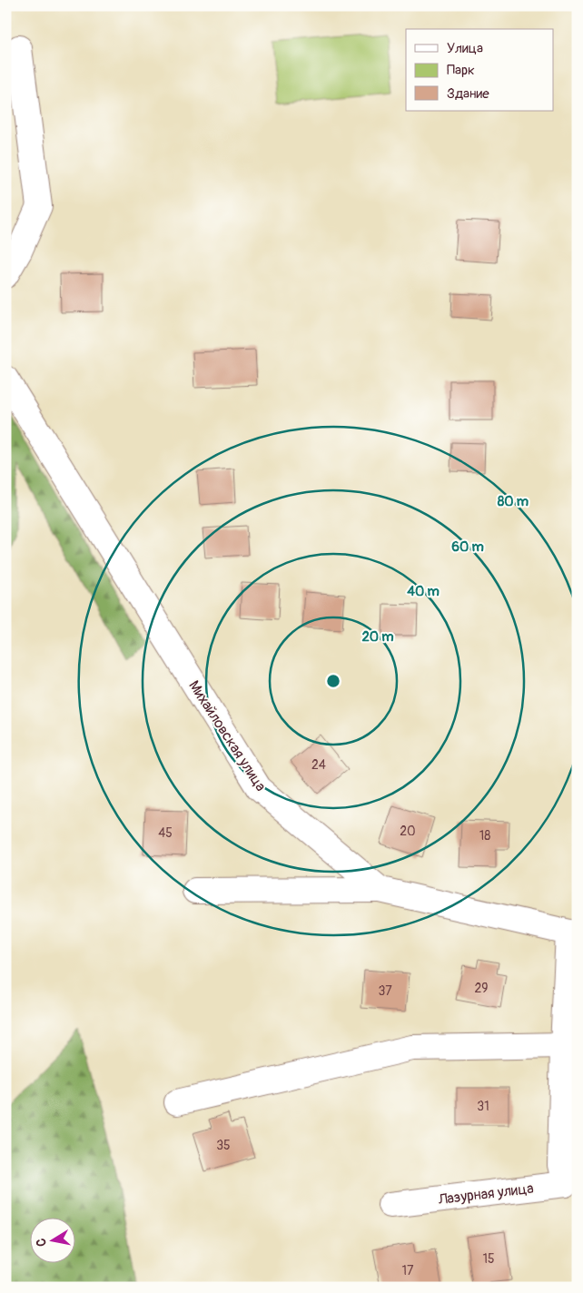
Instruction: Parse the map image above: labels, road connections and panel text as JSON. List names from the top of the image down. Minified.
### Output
{"streets":{"street":["Михайловская улица","Лазурная улица"]},"house_numbers":["24","20","45","18","29","37","31","35","15","17"],"legend":["Улица","Парк","Здание"],"north":"left","rings":["80 m","60 m","40 m","20 m"]}
